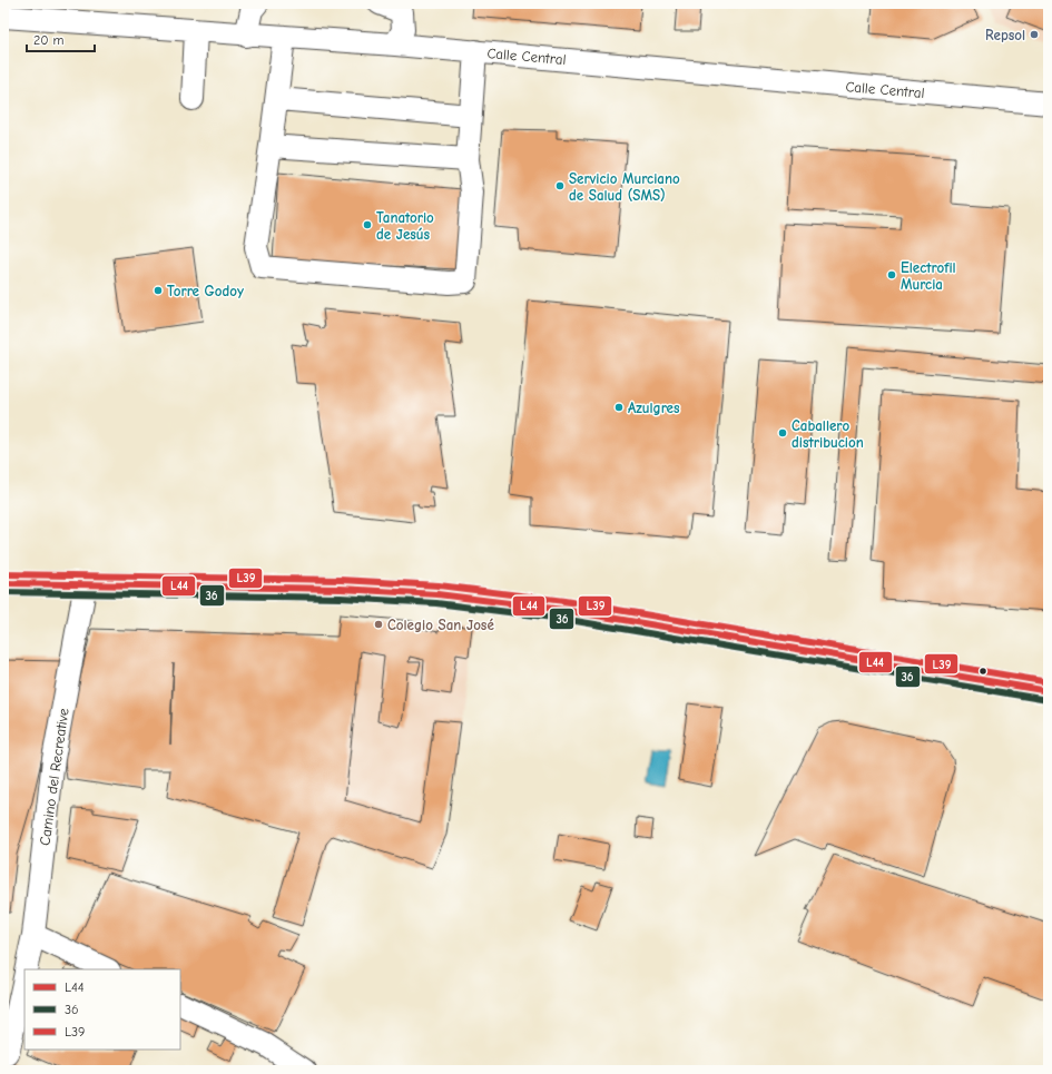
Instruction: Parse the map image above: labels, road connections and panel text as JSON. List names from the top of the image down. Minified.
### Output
{"streets":{"street":["Calle Central","Camino del Recreative"]},"places":["Repsol","Servicio Murciano de Salud (SMS)","Tanatorio de Jesús","Electrofil Murcia","Torre Godoy","Azulgres","Caballero distribucion","Colegio San José"],"lines":["transit line L39","transit line L44","transit line 36"],"legend":["L44","36","L39"],"scale_bar":"20 m"}
